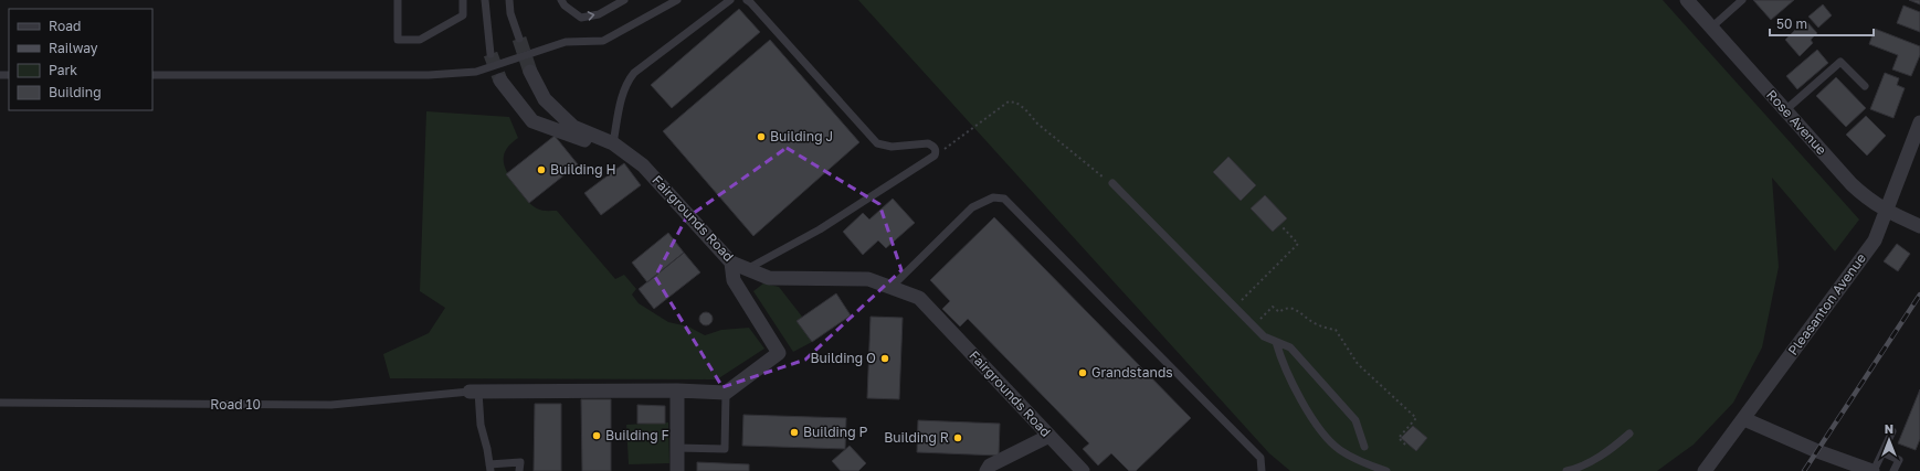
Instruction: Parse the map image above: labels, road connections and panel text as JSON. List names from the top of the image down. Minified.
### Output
{"streets":{"street":["Rose Avenue","Fairgrounds Road","Pleasanton Avenue"],"lane":["Road 10"]},"crossings":[["Rose Avenue","Pleasanton Avenue"]],"places":["Building J","Building H","Building O","Grandstands","Building P","Building F","Building R"],"legend":["Road","Railway","Park","Building"],"scale_bar":"50 m","north":"top"}
